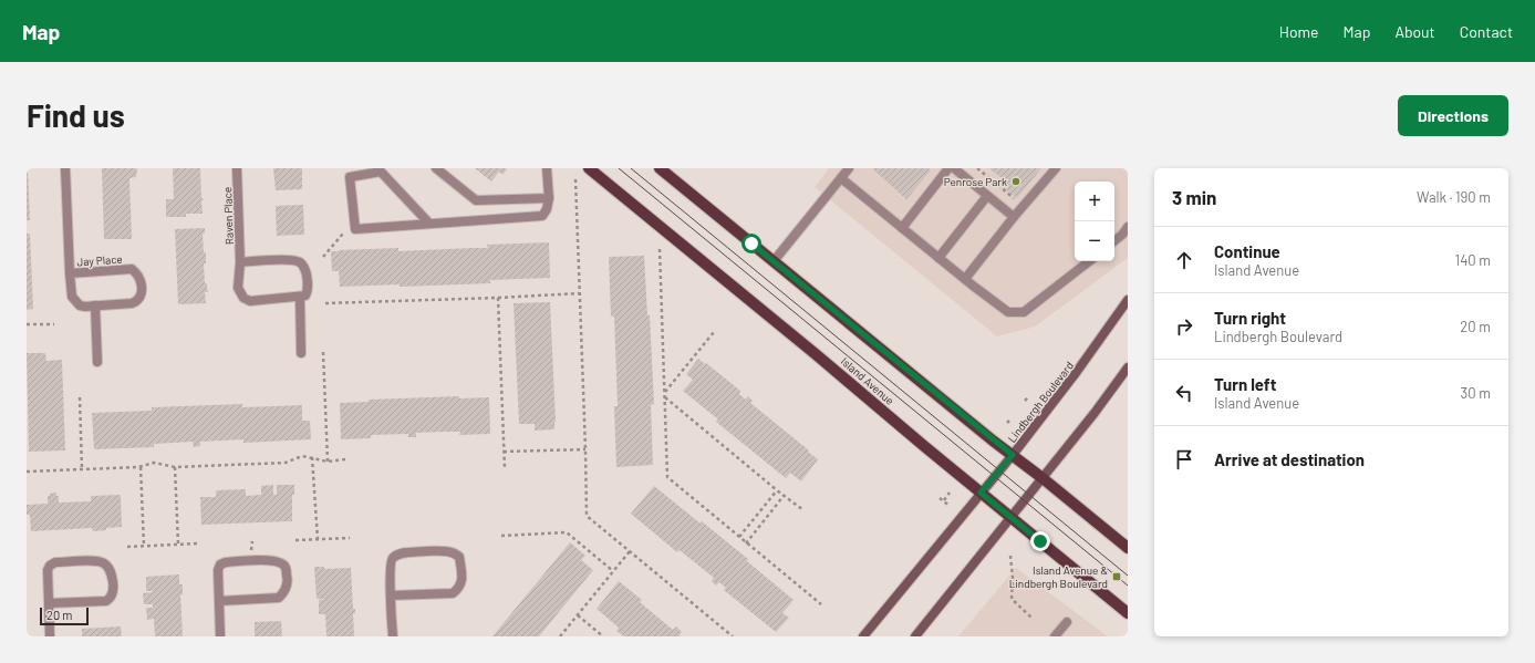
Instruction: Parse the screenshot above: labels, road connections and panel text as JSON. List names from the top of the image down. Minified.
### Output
{"streets":{"main road":["Island Avenue","Lindbergh Boulevard"],"street":["Raven Place","Jay Place"]},"crossings":[["Island Avenue","Lindbergh Boulevard"]],"places":{"other":["Penrose Park"],"transit":["Island Avenue & Lindbergh Boulevard"]},"scale_bar":"20 m","page":{"header":"Map","nav":["Home","Map","About","Contact"],"buttons":"Directions","title":"Find us","heading":["3 min","Walk · 190 m"],"map_buttons":["+","−"],"list":[["Continue","Island Avenue","140 m"],["Turn right","Lindbergh Boulevard","20 m"],["Turn left","Island Avenue","30 m"],"Arrive at destination"],"scale":"20 m"}}
